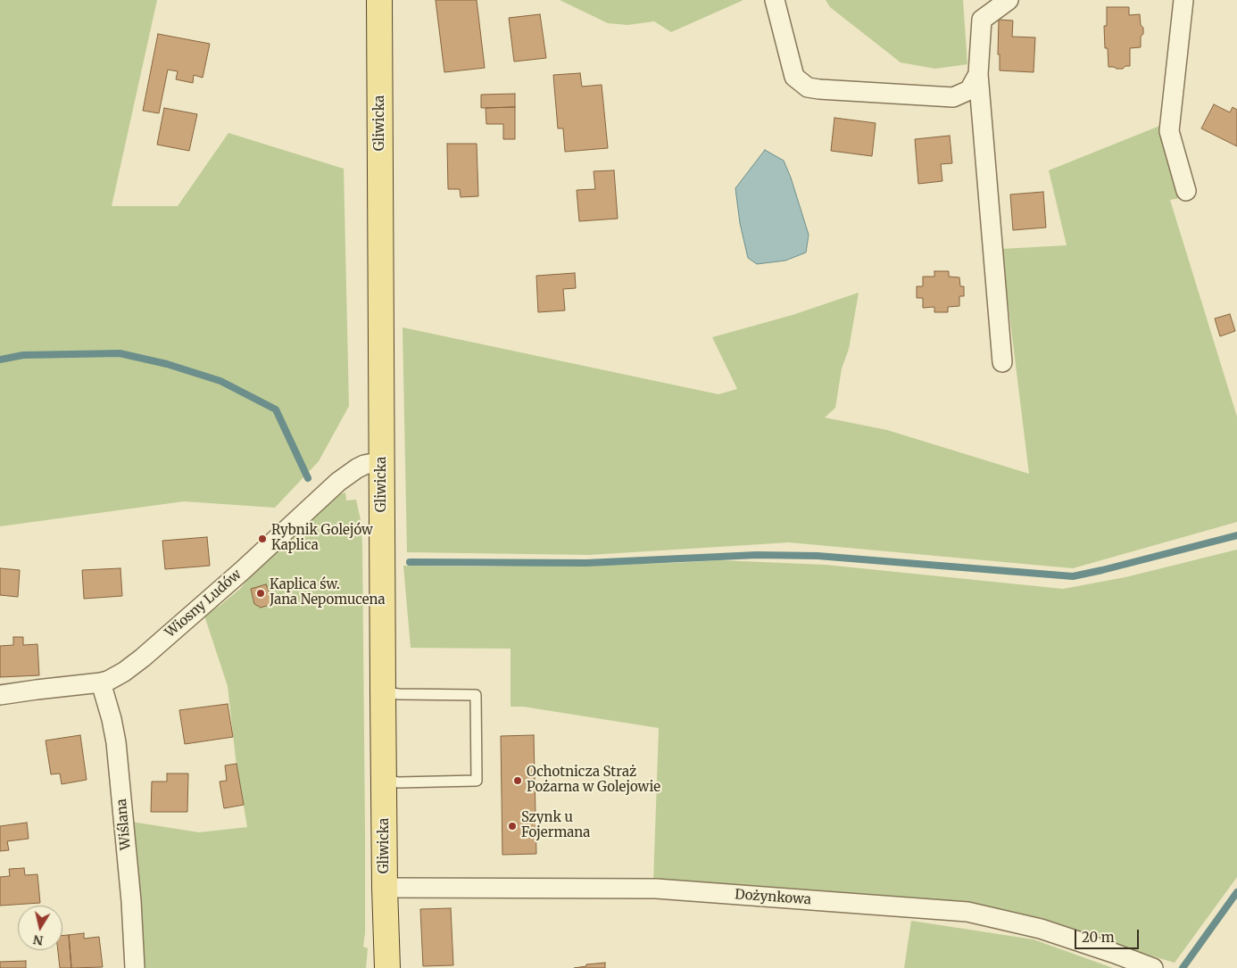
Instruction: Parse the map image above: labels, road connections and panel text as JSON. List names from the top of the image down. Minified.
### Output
{"streets":{"main road":["Gliwicka"],"street":["Wiosny Ludów","Wiślana","Dożynkowa"]},"crossings":[["Gliwicka","Wiosny Ludów"],["Gliwicka","Dożynkowa"],["Wiosny Ludów","Wiślana"]],"places":["Rybnik Golejów Kaplica","Kaplica św. Jana Nepomucena","Ochotnicza Straż Pożarna w Golejowie","Szynk u Fojermana"],"scale_bar":"20 m","north":"bottom"}
